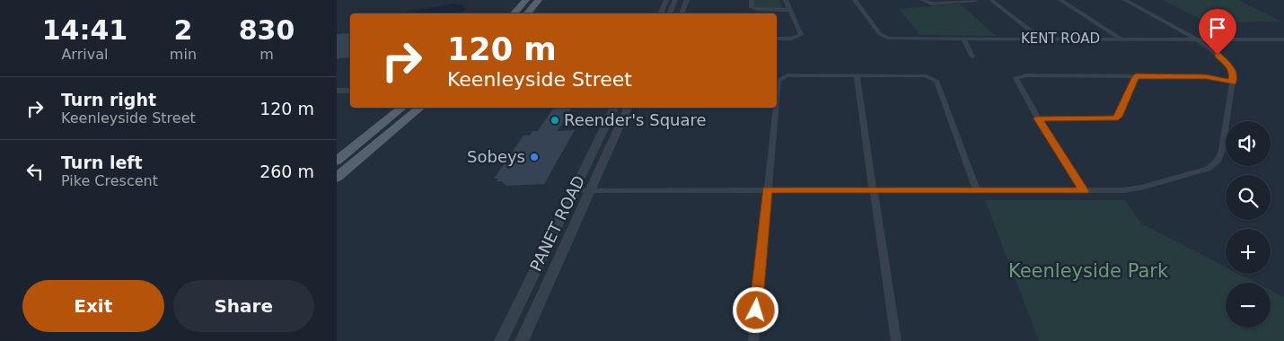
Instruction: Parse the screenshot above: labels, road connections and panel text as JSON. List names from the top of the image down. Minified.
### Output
{"streets":{"street":["KENT ROAD","PANET ROAD"]},"parks":["Keenleyside Park"],"places":["Reender's Square","Sobeys"],"page":{"eta":["14:41","Arrival","2","min","830","m"],"turn":["120 m","Keenleyside Street"],"list":[{"name":"Turn right","note":"Keenleyside Street","value":"120 m"},{"name":"Turn left","note":"Pike Crescent","value":"260 m"}],"map_buttons":["+","−"],"buttons":["Exit","Share"]}}
